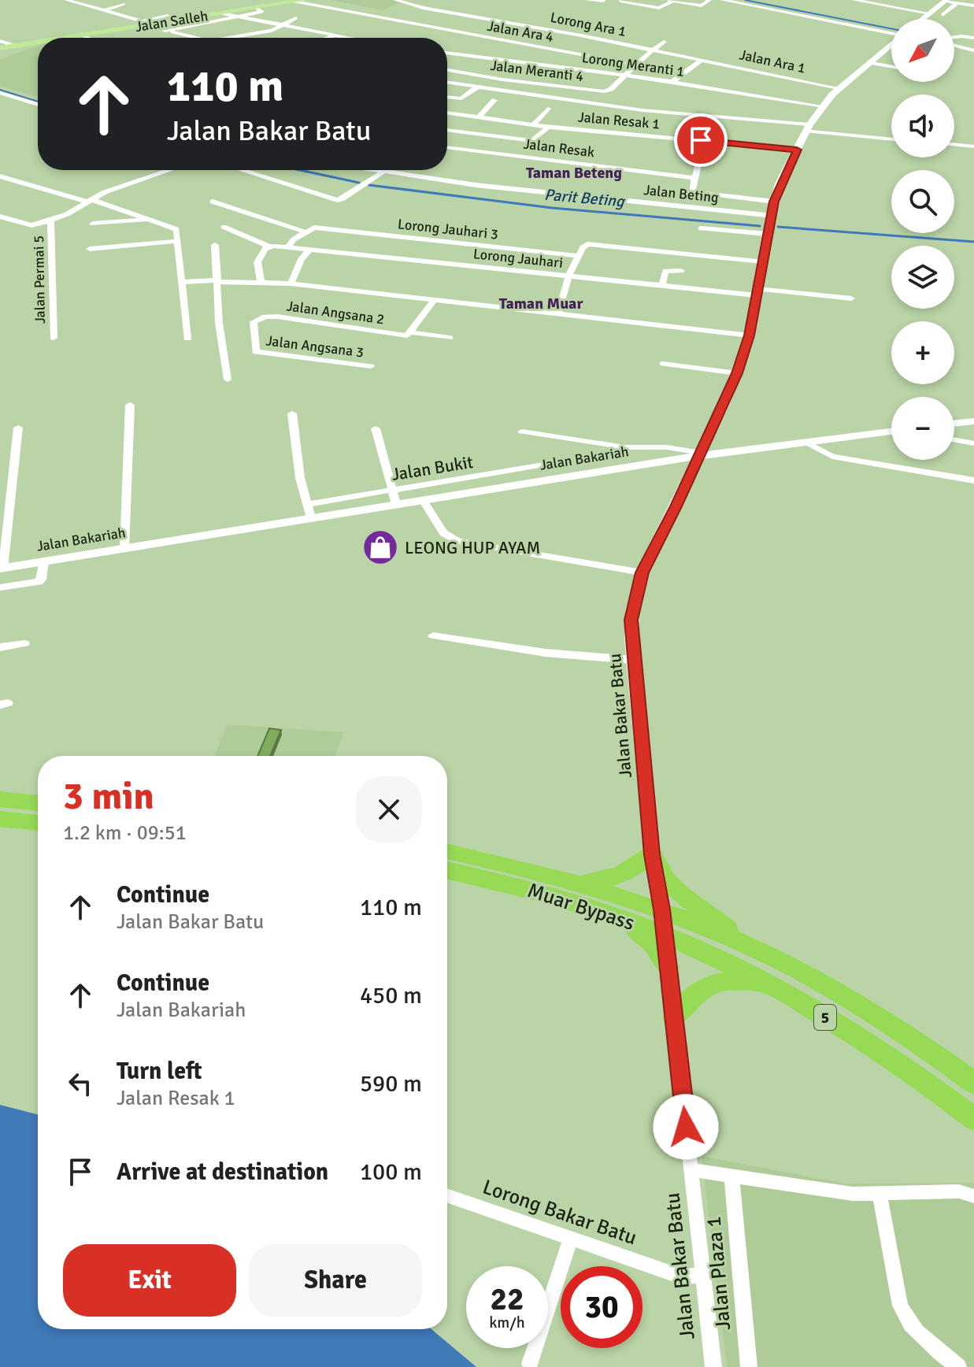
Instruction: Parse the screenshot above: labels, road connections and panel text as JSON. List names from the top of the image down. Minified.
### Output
{"streets":{"highway":["Muar Bypass","5"],"main road":["Jalan Salleh","Jalan Bakariah","Jalan Bakar Batu"],"street":["Lorong Ara 1","Jalan Ara 4","Jalan Ara 1","Lorong Meranti 1","Jalan Meranti 4","Jalan Resak 1","Jalan Resak","Jalan Beting","Lorong Jauhari 3","Lorong Jauhari","Jalan Permai 5","Jalan Angsana 2","Jalan Angsana 3","Jalan Bukit","Lorong Bakar Batu","Jalan Plaza 1"]},"crossings":[["Jalan Salleh","Jalan Ara 4"],["Lorong Ara 1","Jalan Ara 1"],["Lorong Meranti 1","Jalan Meranti 4"],["Lorong Jauhari 3","Lorong Jauhari"],["Jalan Angsana 2","Jalan Angsana 3"],["Jalan Bakariah","Jalan Bakar Batu"],["Jalan Bakar Batu","Muar Bypass"],["Jalan Bakar Batu","Lorong Bakar Batu"]],"districts":["Taman Beteng","Taman Muar"],"water":["Parit Beting"],"places":{"shop":["LEONG HUP AYAM"]},"north":"bottom left","page":{"map_buttons":["+","−"],"turn":["110 m","Jalan Bakar Batu"],"heading":["3 min","1.2 km · 09:51"],"list":[{"name":"Continue","note":"Jalan Bakar Batu","value":"110 m"},{"name":"Continue","note":"Jalan Bakariah","value":"450 m"},{"name":"Turn left","note":"Jalan Resak 1","value":"590 m"},{"name":"Arrive at destination","value":"100 m"}],"buttons":["Exit","Share"],"speed":"22 km/h","limit":"30"}}
